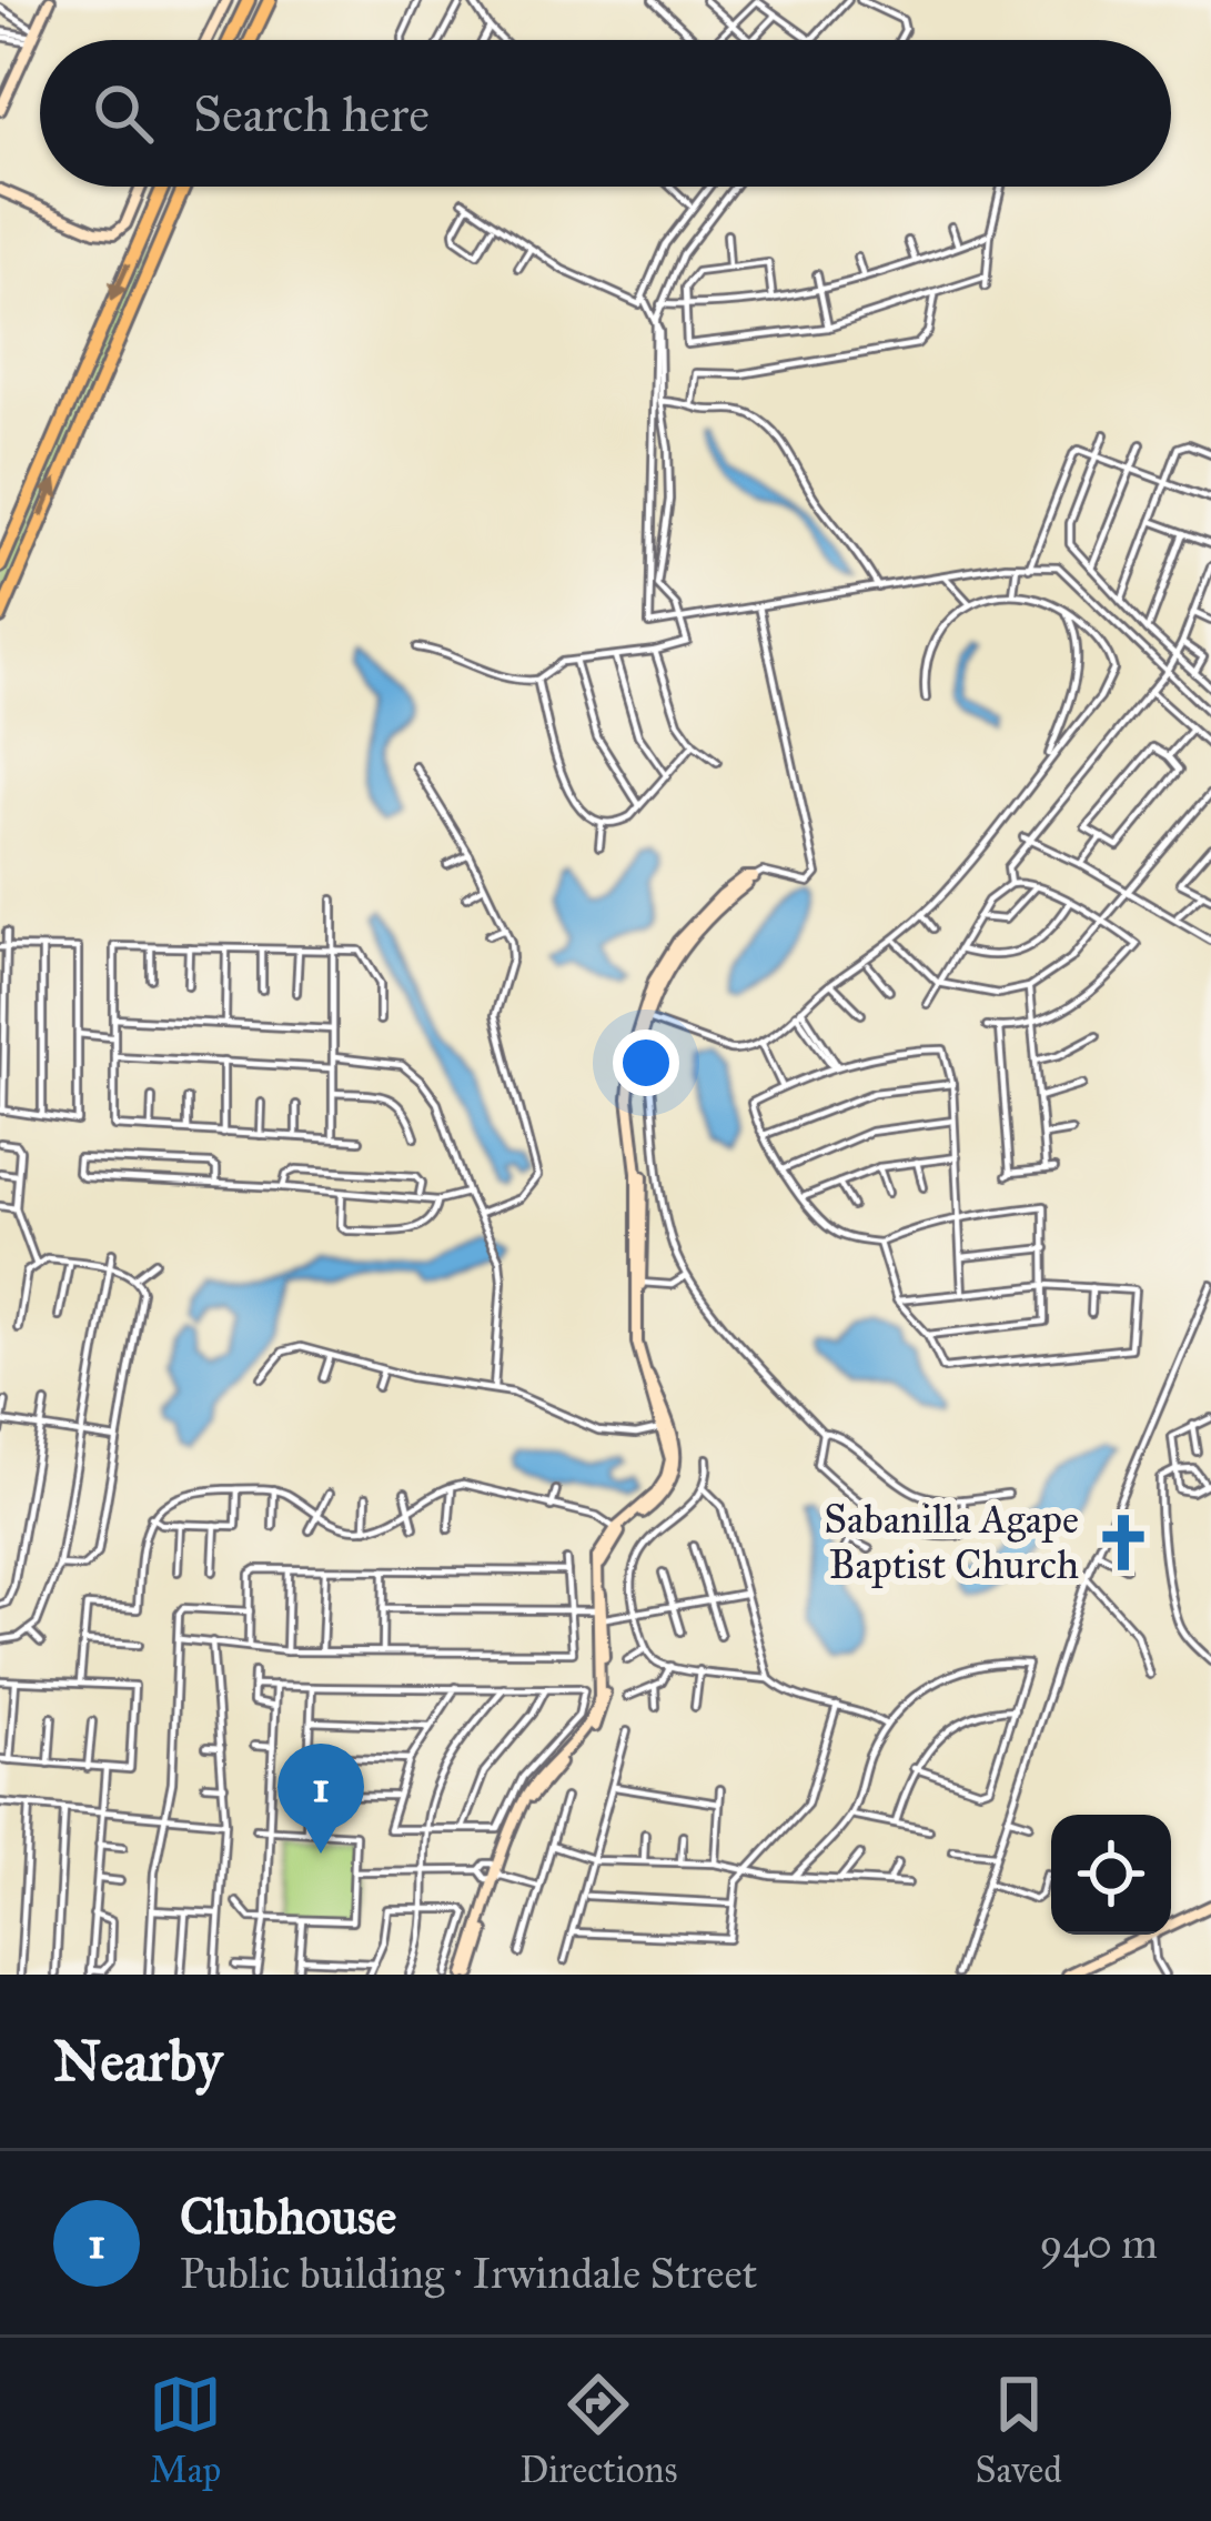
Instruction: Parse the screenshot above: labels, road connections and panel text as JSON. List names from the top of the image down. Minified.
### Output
{"places":{"church":["Sabanilla Agape Baptist Church"]},"page":{"search":"Search here","pins":"1","heading":"Nearby","list":[{"mark":"1","name":"Clubhouse","note":"Public building · Irwindale Street","value":"940 m"}],"nav":["Map","Directions","Saved"]}}
